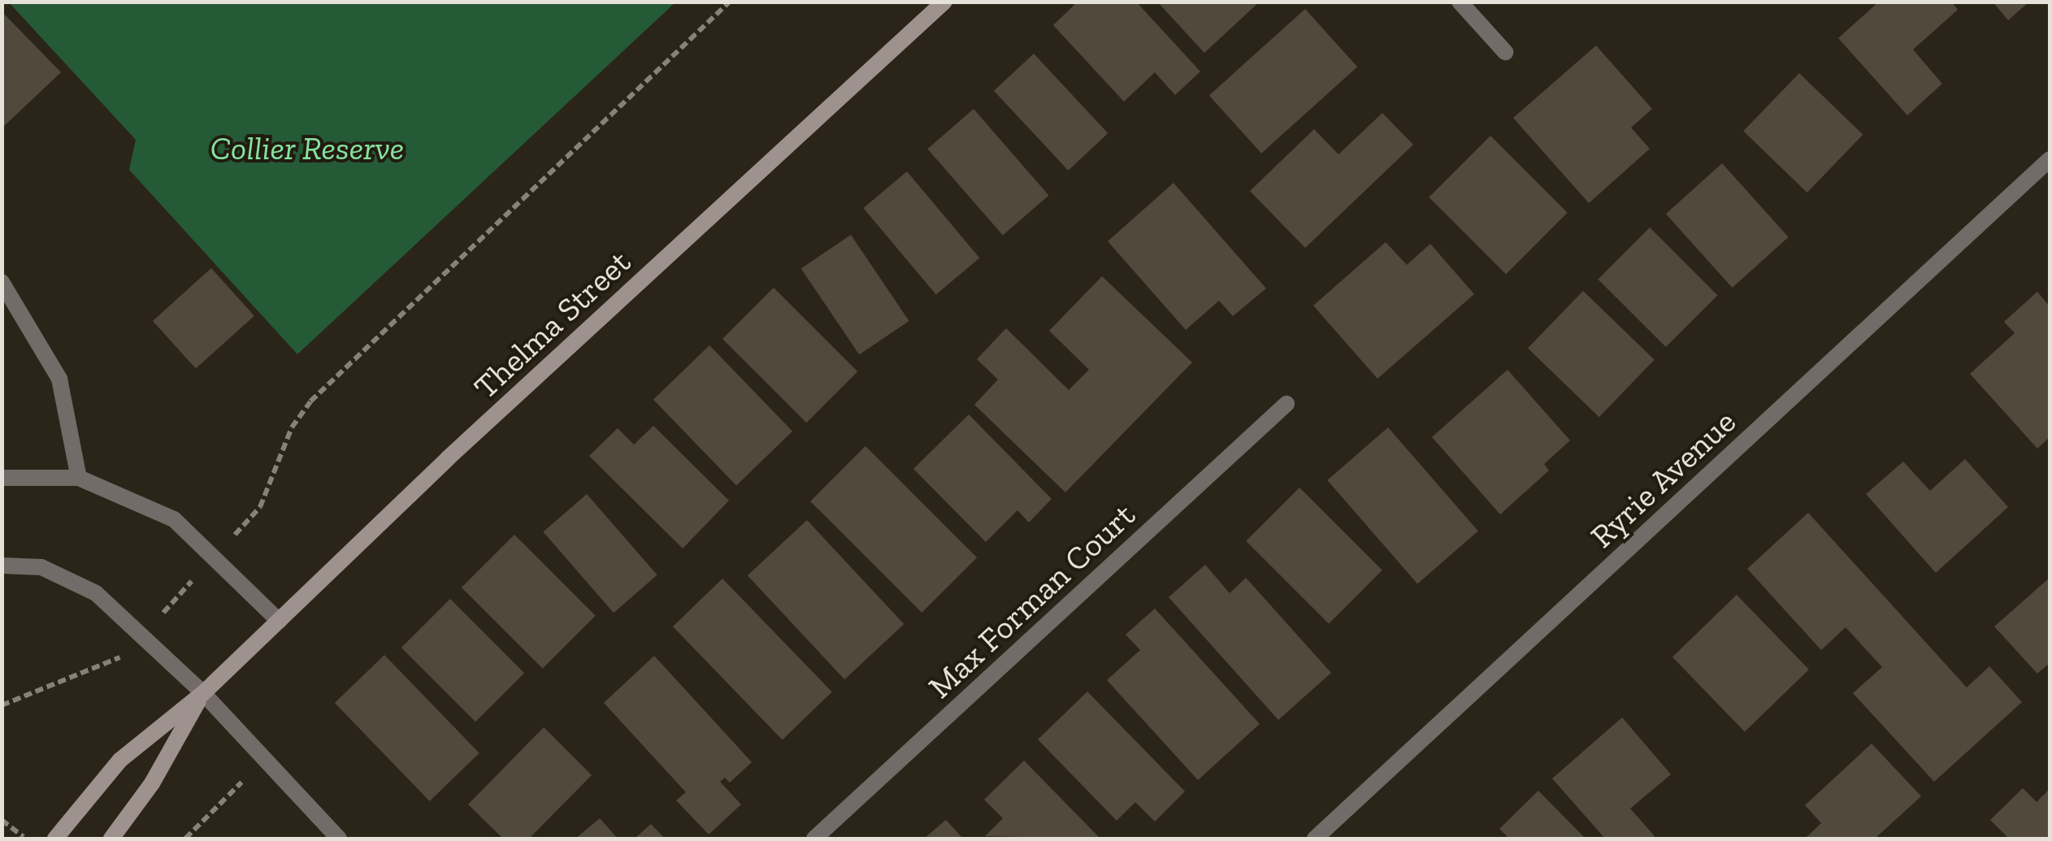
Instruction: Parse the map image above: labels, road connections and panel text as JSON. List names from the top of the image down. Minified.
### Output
{"streets":{"main road":["Thelma Street"],"street":["Ryrie Avenue","Max Forman Court"]},"parks":["Collier Reserve"]}
